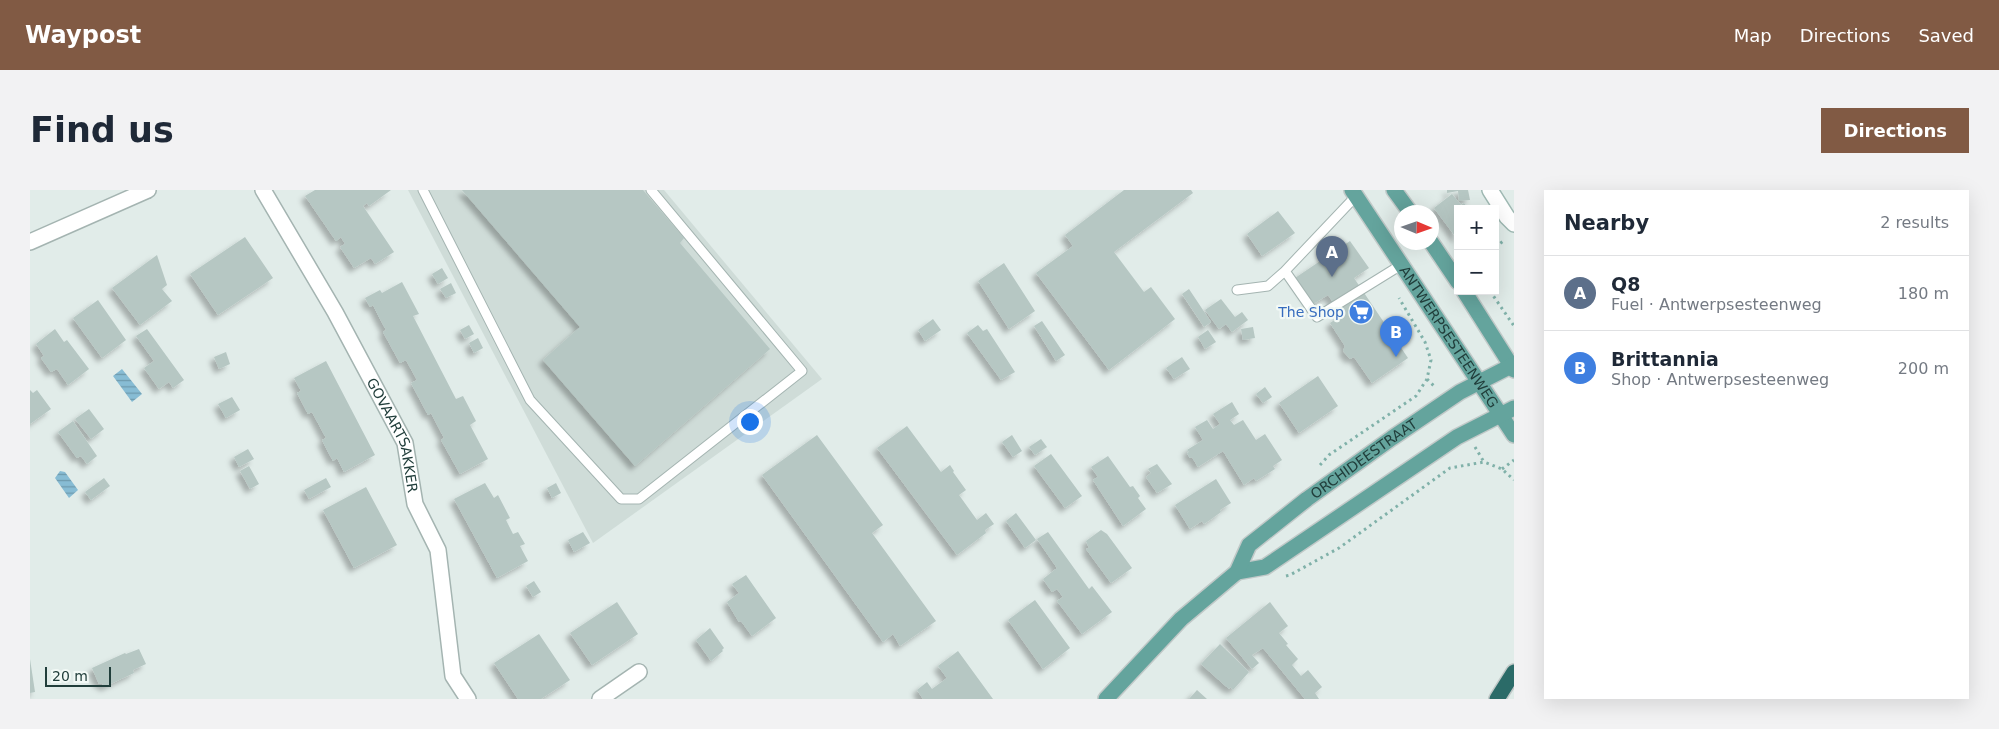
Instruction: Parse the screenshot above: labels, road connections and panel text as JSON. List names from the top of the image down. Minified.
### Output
{"streets":{"main road":["ANTWERPSESTEENWEG","ORCHIDEESTRAAT"],"street":["GOVAARTSAKKER"]},"crossings":[["ANTWERPSESTEENWEG","ORCHIDEESTRAAT"]],"places":{"supermarket":["The Shop"]},"scale_bar":"20 m","north":"right","page":{"header":"Waypost","nav":["Map","Directions","Saved"],"buttons":"Directions","title":"Find us","heading":["Nearby","2 results"],"map_buttons":["+","−"],"pins":["A","B"],"list":[{"mark":"A","name":"Q8","note":"Fuel · Antwerpsesteenweg","value":"180 m"},{"mark":"B","name":"Brittannia","note":"Shop · Antwerpsesteenweg","value":"200 m"}],"scale":"20 m"}}
